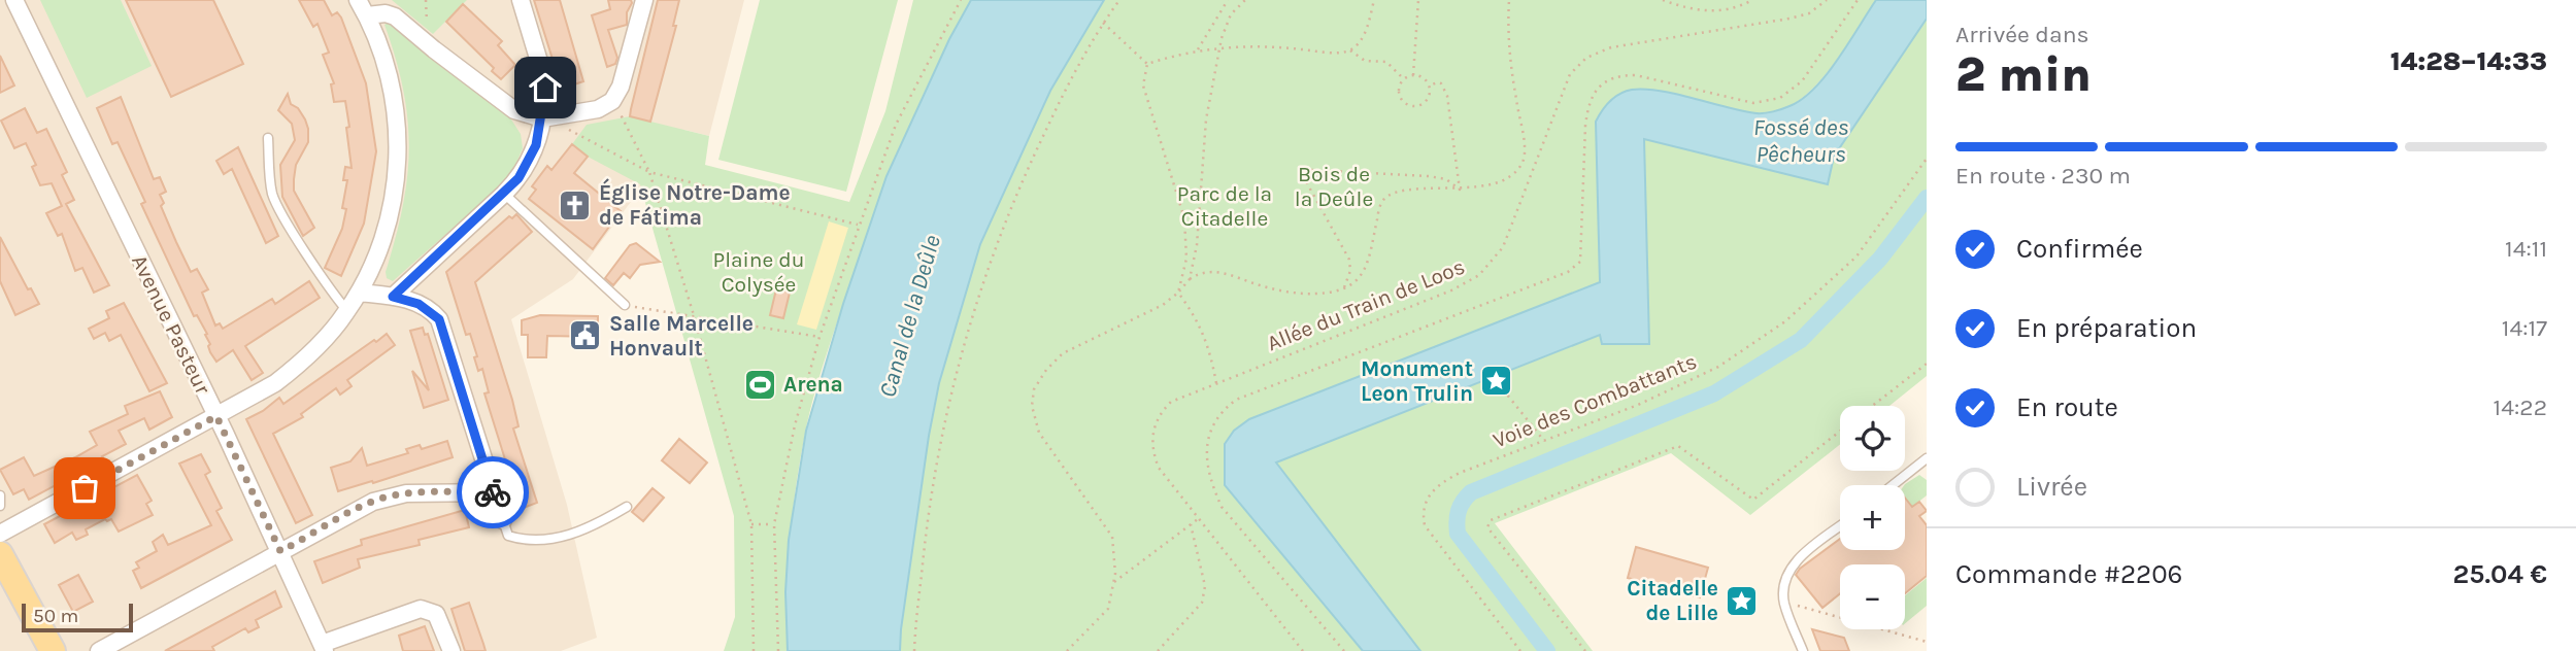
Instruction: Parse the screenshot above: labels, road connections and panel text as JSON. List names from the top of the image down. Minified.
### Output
{"streets":{"street":["Avenue Pasteur"],"path":["Allée du Train de Loos","Voie des Combattants"]},"water":["Fossé des Pêcheurs","Canal de la Deûle"],"parks":["Bois de la Deûle","Parc de la Citadelle","Plaine du Colysée"],"places":{"church":["Église Notre-Dame de Fátima"],"public building":["Salle Marcelle Honvault"],"place":["Monument Leon Trulin","Citadelle de Lille"],"sports":["Arena"]},"scale_bar":"50 m","page":{"heading":["2 min","Arrivée dans","14:28–14:33"],"panel":["Commande #2206","25.04 €"],"bar":"En route · 230 m","list":[["Confirmée","14:11"],["En préparation","14:17"],["En route","14:22"],"Livrée"],"map_buttons":["+","−"],"scale":"50 m"}}
